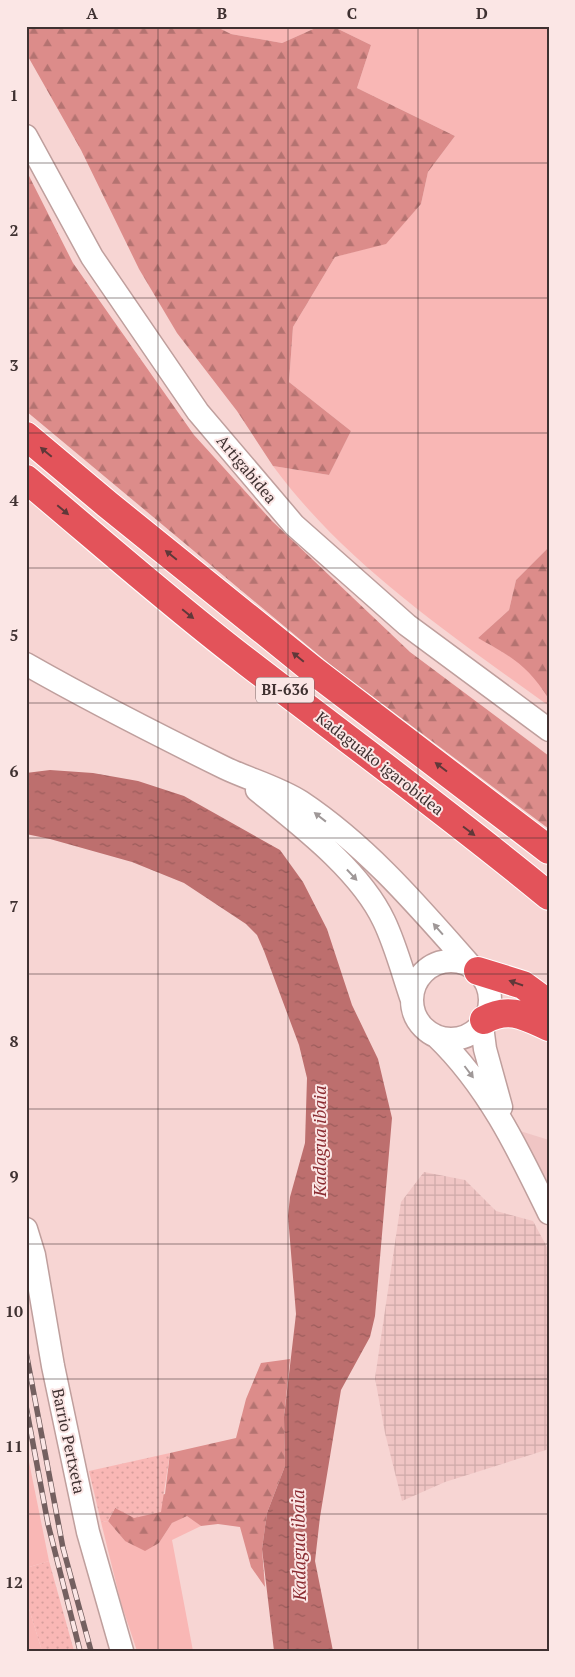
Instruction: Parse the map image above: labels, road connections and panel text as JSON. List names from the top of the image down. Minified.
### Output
{"streets":{"highway":["BI-636","Kadaguako igarobidea"],"street":["Artigabidea","Barrio Pertxeta"]},"water":["Kadagua ibaia"],"grid":{"columns":["A","B","C","D"],"rows":["1","2","3","4","5","6","7","8","9","10","11","12"]}}
